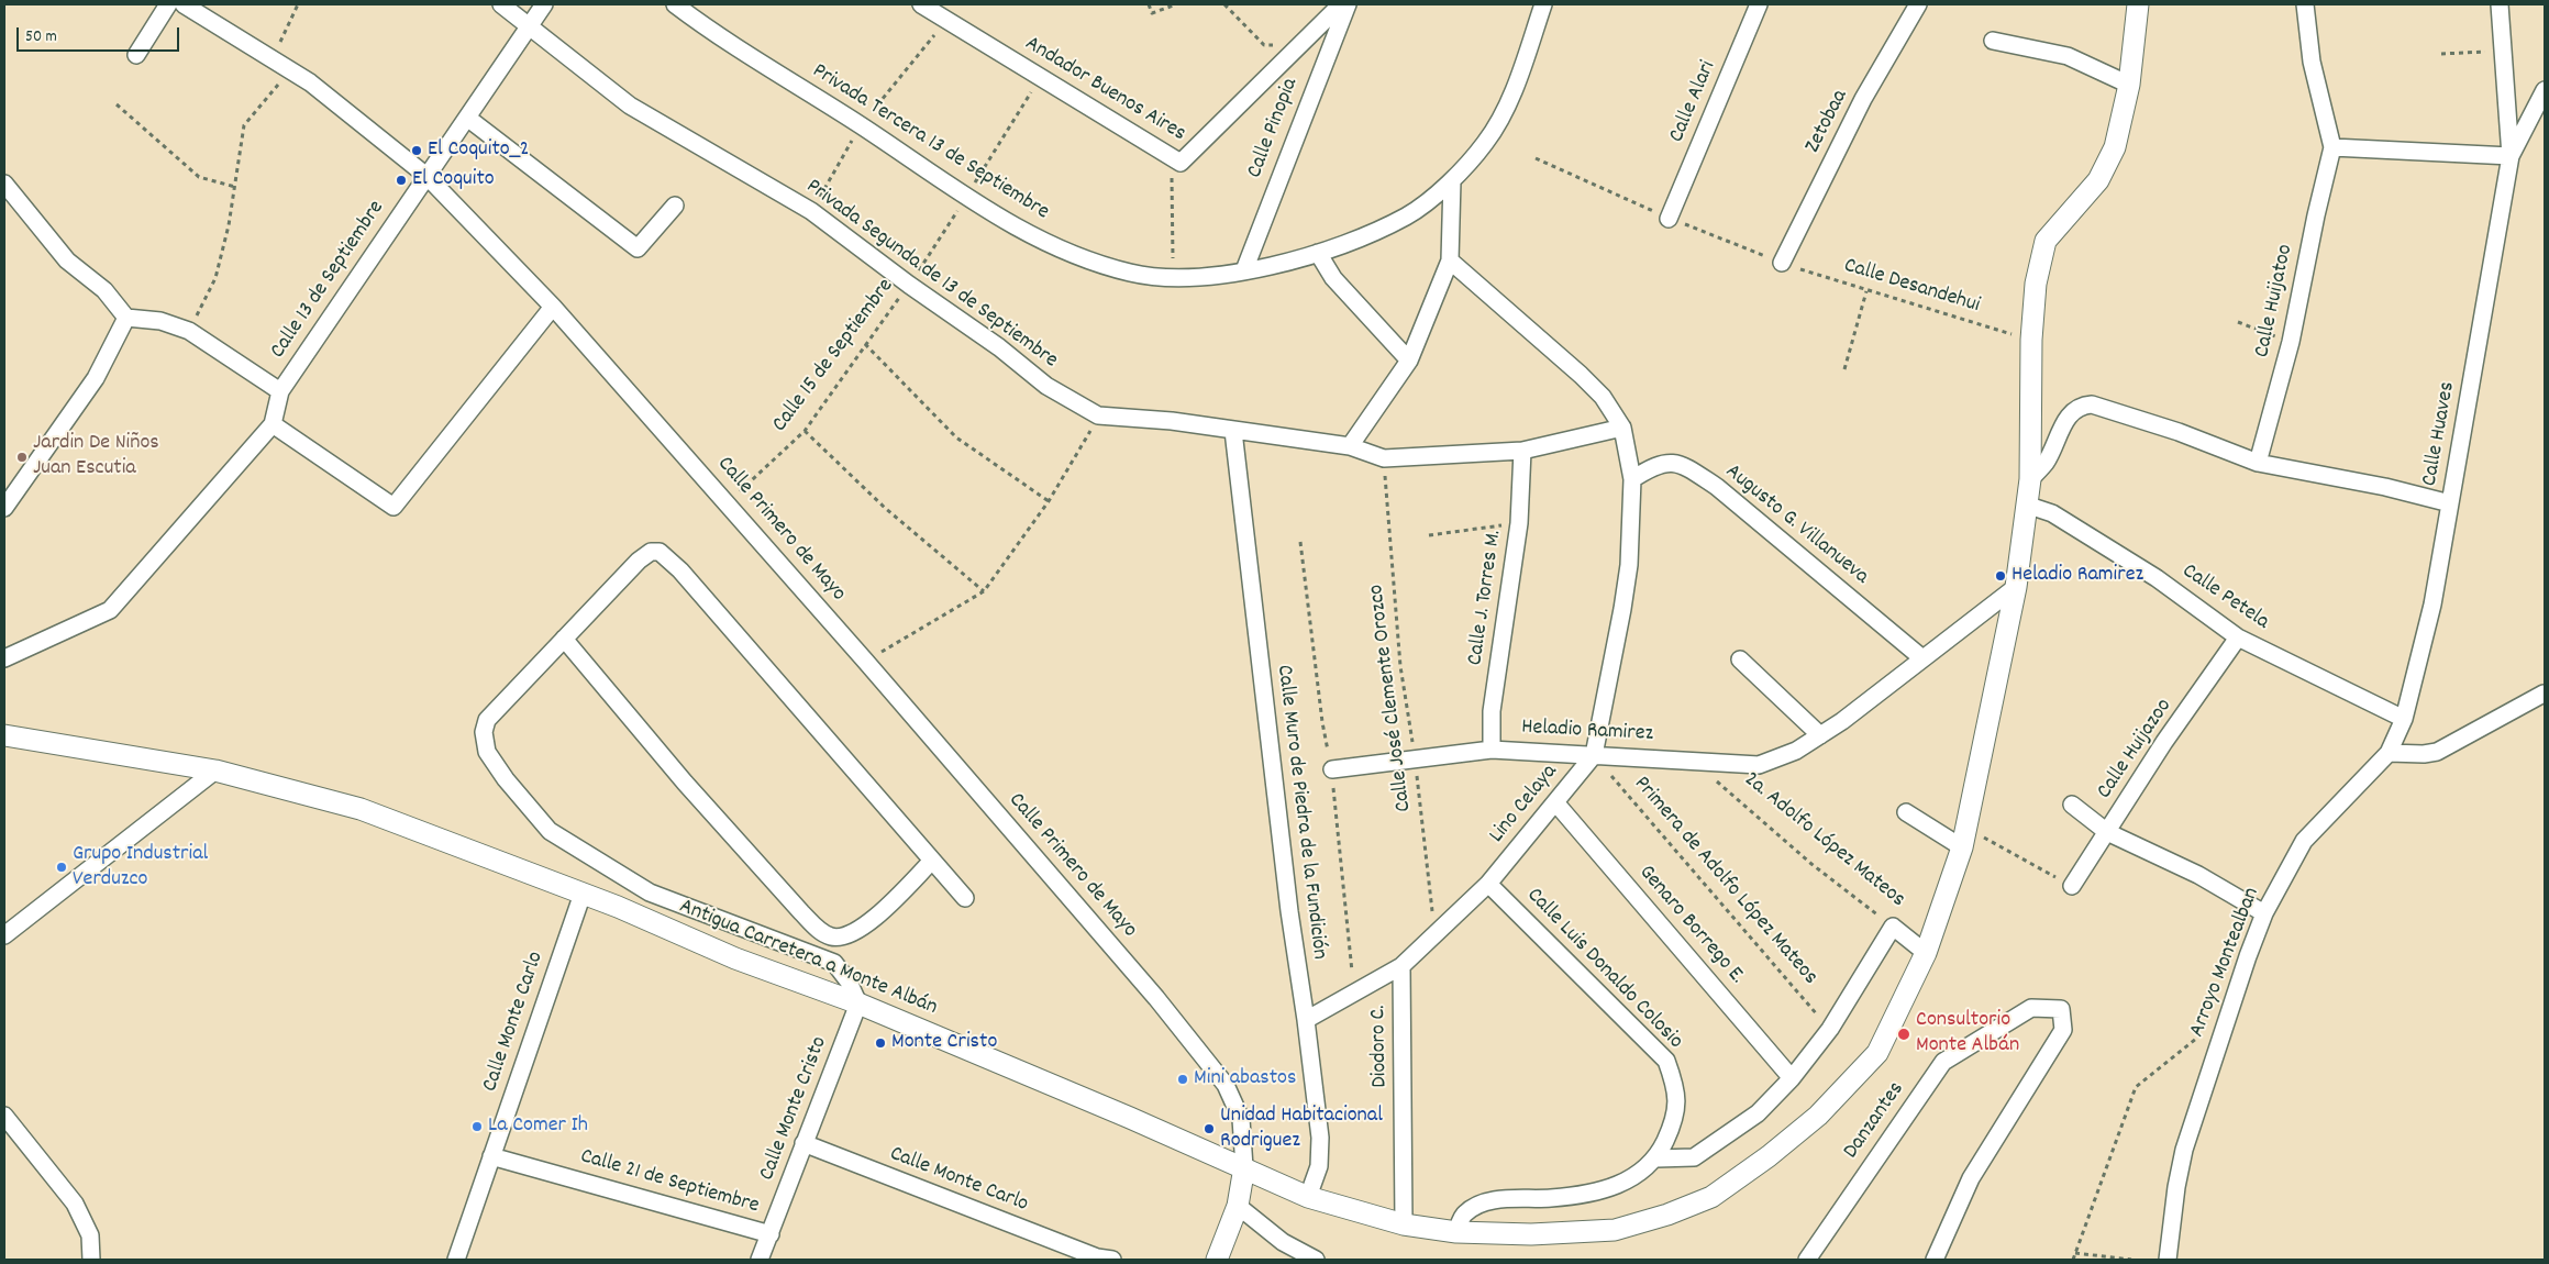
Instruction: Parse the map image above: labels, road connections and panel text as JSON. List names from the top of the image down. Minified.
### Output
{"streets":{"street":["Andador Buenos Aires","Calle Alari","Zetobaa","Calle Pinopia","Privada Tercera 13 de Septiembre","Privada Segunda de 13 de Septiembre","Calle 13 de Septiembre","Calle Huijatoo","Calle Huaves","Augusto G. Villanueva","Calle Primero de Mayo","Calle J. Torres M.","Calle Petela","Heladio Ramirez","Calle Huijazoo","Lino Celaya","Calle Muro de Piedra de la Fundición","2a. Adolfo López Mateos","Genaro Borrego E.","Antigua Carretera a Monte Albán","Arroyo Montealban","Calle Luis Donaldo Colosio","Calle Monte Carlo","Diodoro C.","Calle Monte Cristo","Danzantes","Calle 21 de Septiembre"],"path":["Calle Desandehui","Calle 15 de Septiembre","Calle José Clemente Orozco","Primera de Adolfo López Mateos"]},"crossings":[["Andador Buenos Aires","Calle 15 de Septiembre"],["Zetobaa","Calle Desandehui"],["Calle Pinopia","Privada Tercera 13 de Septiembre"],["Privada Tercera 13 de Septiembre","Calle 15 de Septiembre"],["Privada Segunda de 13 de Septiembre","Calle 13 de Septiembre"],["Privada Segunda de 13 de Septiembre","Calle 15 de Septiembre"],["Privada Segunda de 13 de Septiembre","Calle José Clemente Orozco"],["Privada Segunda de 13 de Septiembre","Calle Muro de Piedra de la Fundición"],["Calle 13 de Septiembre","Calle Primero de Mayo"],["Calle Desandehui","Antigua Carretera a Monte Albán"],["Calle 15 de Septiembre","Calle Primero de Mayo"],["Calle Huaves","Calle Petela"],["Calle Huaves","Arroyo Montealban"],["Augusto G. Villanueva","Heladio Ramirez"],["Augusto G. Villanueva","Lino Celaya"],["Calle Primero de Mayo","Antigua Carretera a Monte Albán"],["Calle J. Torres M.","Heladio Ramirez"],["Calle Petela","Calle Huijazoo"],["Calle Petela","Antigua Carretera a Monte Albán"],["Calle Petela","Arroyo Montealban"],["Calle José Clemente Orozco","Heladio Ramirez"],["Calle José Clemente Orozco","Lino Celaya"],["Heladio Ramirez","Lino Celaya"],["Heladio Ramirez","2a. Adolfo López Mateos"],["Heladio Ramirez","Primera de Adolfo López Mateos"],["Heladio Ramirez","Antigua Carretera a Monte Albán"],["Lino Celaya","Calle Muro de Piedra de la Fundición"],["Lino Celaya","Primera de Adolfo López Mateos"],["Lino Celaya","Genaro Borrego E."],["Lino Celaya","Calle Luis Donaldo Colosio"],["Lino Celaya","Diodoro C."],["Calle Muro de Piedra de la Fundición","Antigua Carretera a Monte Albán"],["2a. Adolfo López Mateos","Antigua Carretera a Monte Albán"],["Antigua Carretera a Monte Albán","Calle Luis Donaldo Colosio"],["Antigua Carretera a Monte Albán","Calle Monte Carlo"],["Antigua Carretera a Monte Albán","Diodoro C."],["Antigua Carretera a Monte Albán","Calle Monte Cristo"],["Calle Monte Carlo","Calle Monte Cristo"],["Calle Monte Carlo","Calle 21 de Septiembre"],["Calle Monte Cristo","Calle 21 de Septiembre"]],"places":["El Coquito_2","El Coquito","Jardin De Niños Juan Escutia","Heladio Ramirez","Grupo Industrial Verduzco","Consultorio Monte Albán","Monte Cristo","Mini abastos","La Comer Ih","Unidad Habitacional Rodriguez"],"scale_bar":"50 m"}
